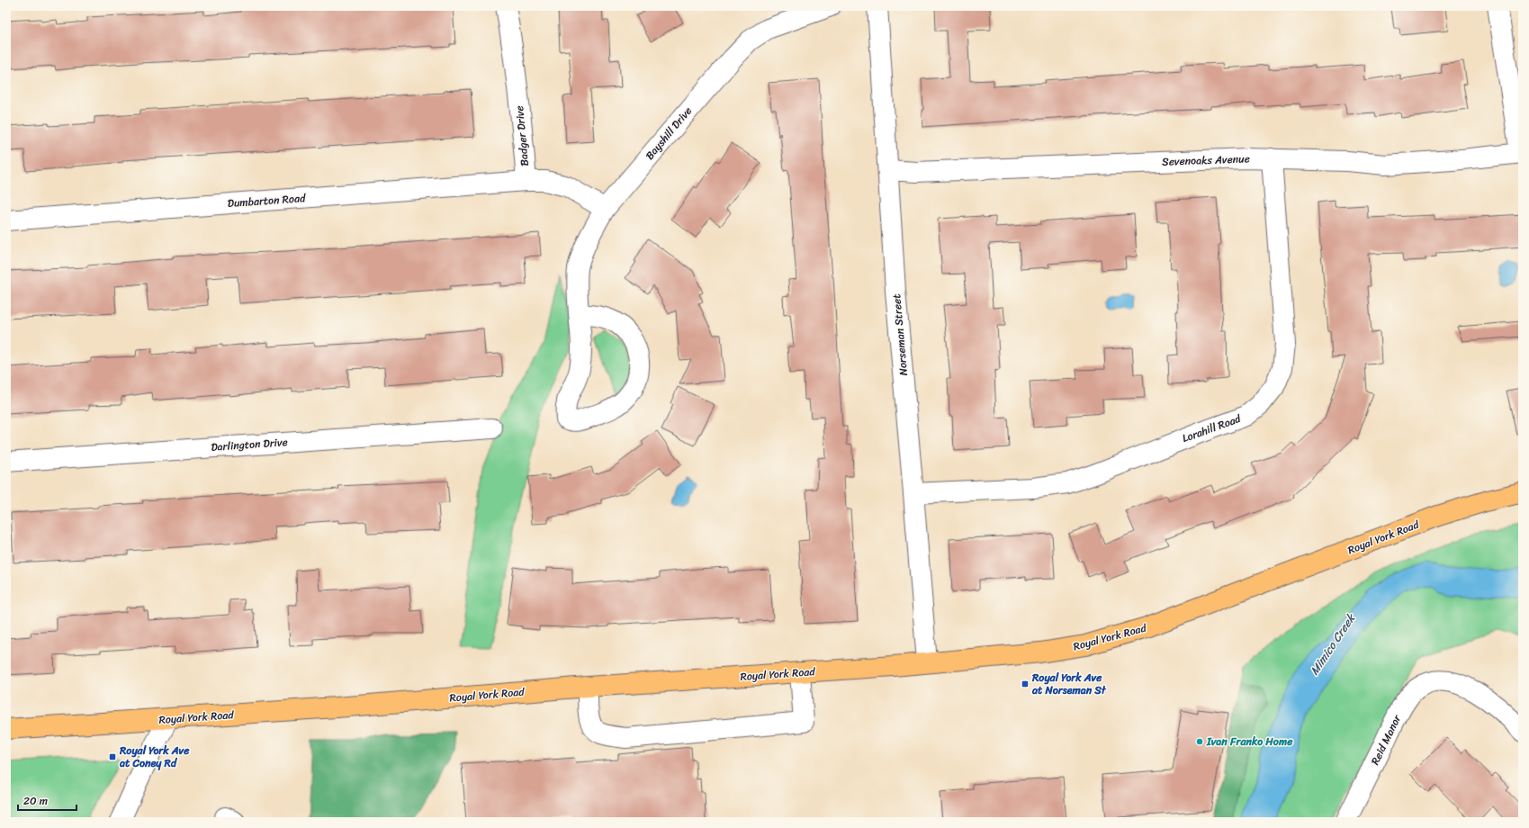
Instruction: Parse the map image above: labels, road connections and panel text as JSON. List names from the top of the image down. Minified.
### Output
{"streets":{"main road":["Royal York Road"],"street":["Bayshill Drive","Badger Drive","Sevenoaks Avenue","Dumbarton Road","Norseman Street","Lorahill Road","Darlington Drive","Reid Manor"]},"crossings":[["Bayshill Drive","Badger Drive"],["Badger Drive","Dumbarton Road"],["Sevenoaks Avenue","Norseman Street"],["Sevenoaks Avenue","Lorahill Road"],["Norseman Street","Lorahill Road"],["Norseman Street","Royal York Road"]],"water":["Mimico Creek"],"places":{"transit":["Royal York Ave at Norseman St","Royal York Ave at Coney Rd"],"other":["Ivan Franko Home"]},"scale_bar":"20 m"}
